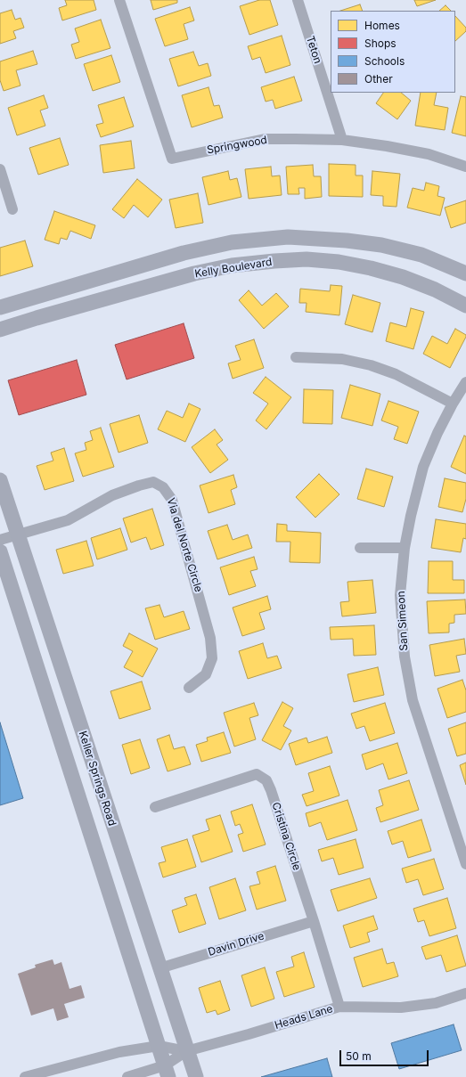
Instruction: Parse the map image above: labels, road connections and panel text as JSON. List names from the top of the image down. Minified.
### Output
{"streets":{"main road":["Kelly Boulevard","Keller Springs Road"],"street":["Teton","Springwood","Via del Norte Circle","San Simeon","Cristina Circle","Davin Drive","Heads Lane"]},"crossings":[["Teton","Springwood"],["Via del Norte Circle","Keller Springs Road"],["Keller Springs Road","Davin Drive"],["Keller Springs Road","Heads Lane"],["Cristina Circle","Davin Drive"],["Cristina Circle","Heads Lane"]],"legend":["Homes","Shops","Schools","Other"],"scale_bar":"50 m"}
